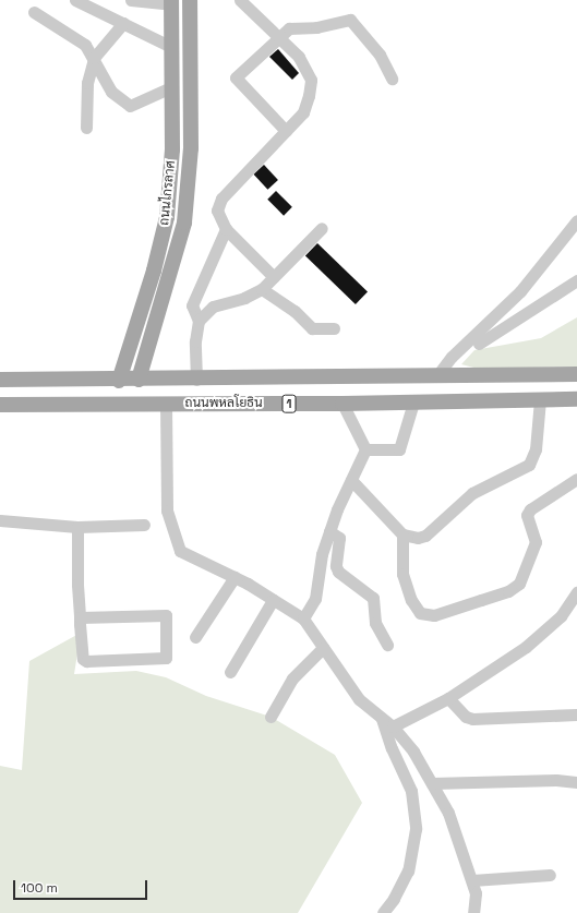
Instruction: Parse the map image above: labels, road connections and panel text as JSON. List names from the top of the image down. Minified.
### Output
{"streets":{"main road":["ถนนไกรลาศ","ถนนพหลโยธิน","1"]},"crossings":[["ถนนไกรลาศ","ถนนพหลโยธิน"]],"scale_bar":"100 m"}
